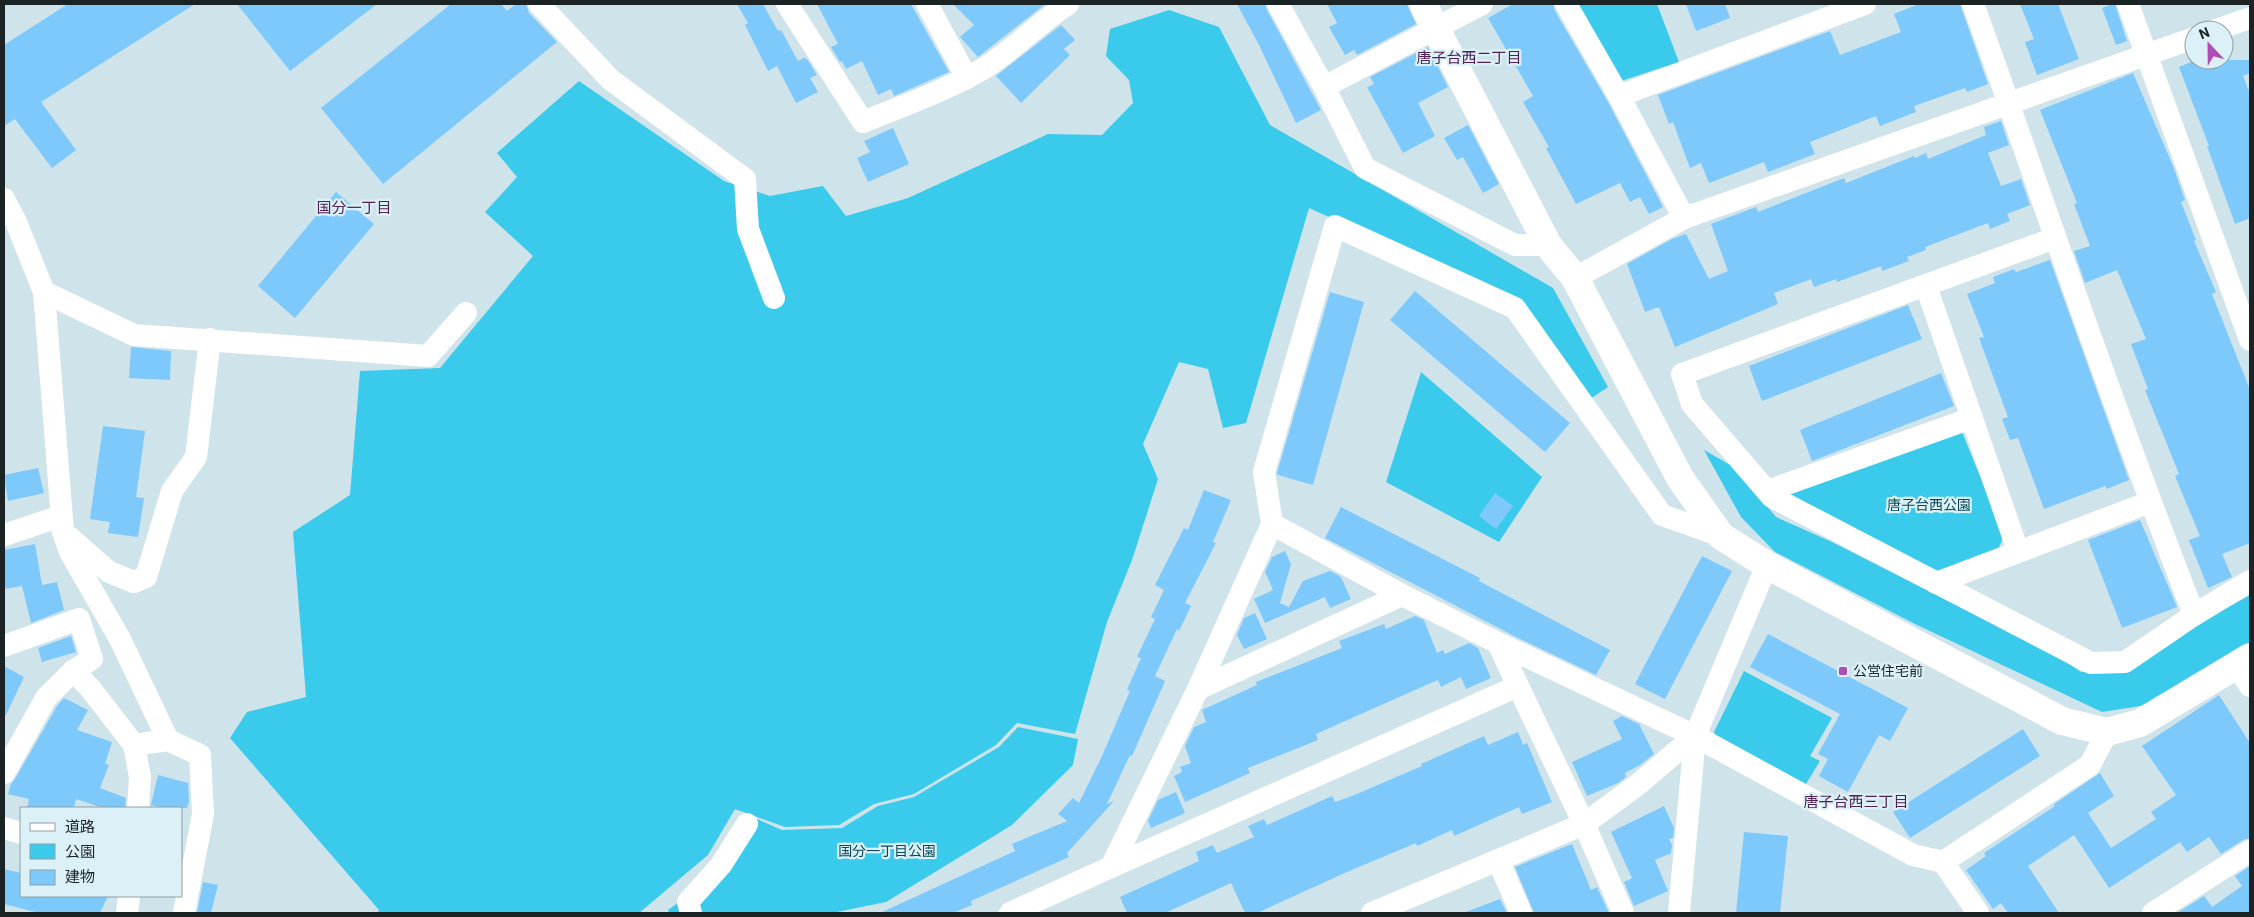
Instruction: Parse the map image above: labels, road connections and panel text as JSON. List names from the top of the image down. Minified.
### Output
{"districts":["唐子台西二丁目","国分一丁目","唐子台西三丁目"],"parks":["唐子台西公園","国分一丁目公園"],"places":{"transit":["公営住宅前"]},"legend":["道路","公園","建物"],"north":"top"}
